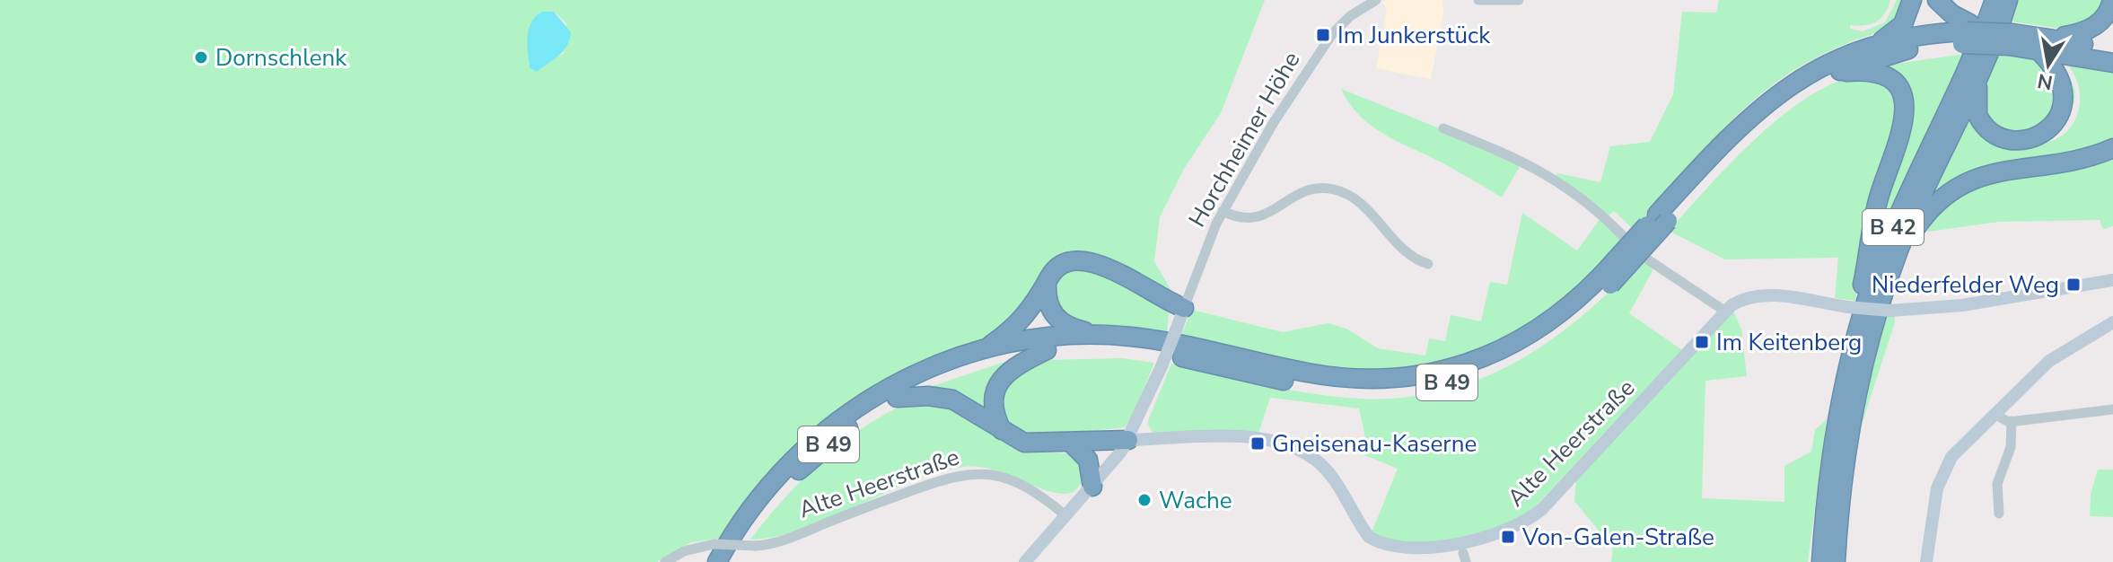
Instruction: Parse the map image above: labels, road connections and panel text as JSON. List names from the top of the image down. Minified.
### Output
{"streets":{"highway":["B 42","B 49"],"street":["Horchheimer Höhe","Alte Heerstraße"]},"crossings":[["Horchheimer Höhe","Alte Heerstraße"],["B 49","Alte Heerstraße"]],"places":{"transit":["Im Junkerstück","Niederfelder Weg","Im Keitenberg","Gneisenau-Kaserne","Von-Galen-Straße"],"other":["Dornschlenk","Wache"]},"north":"bottom"}
